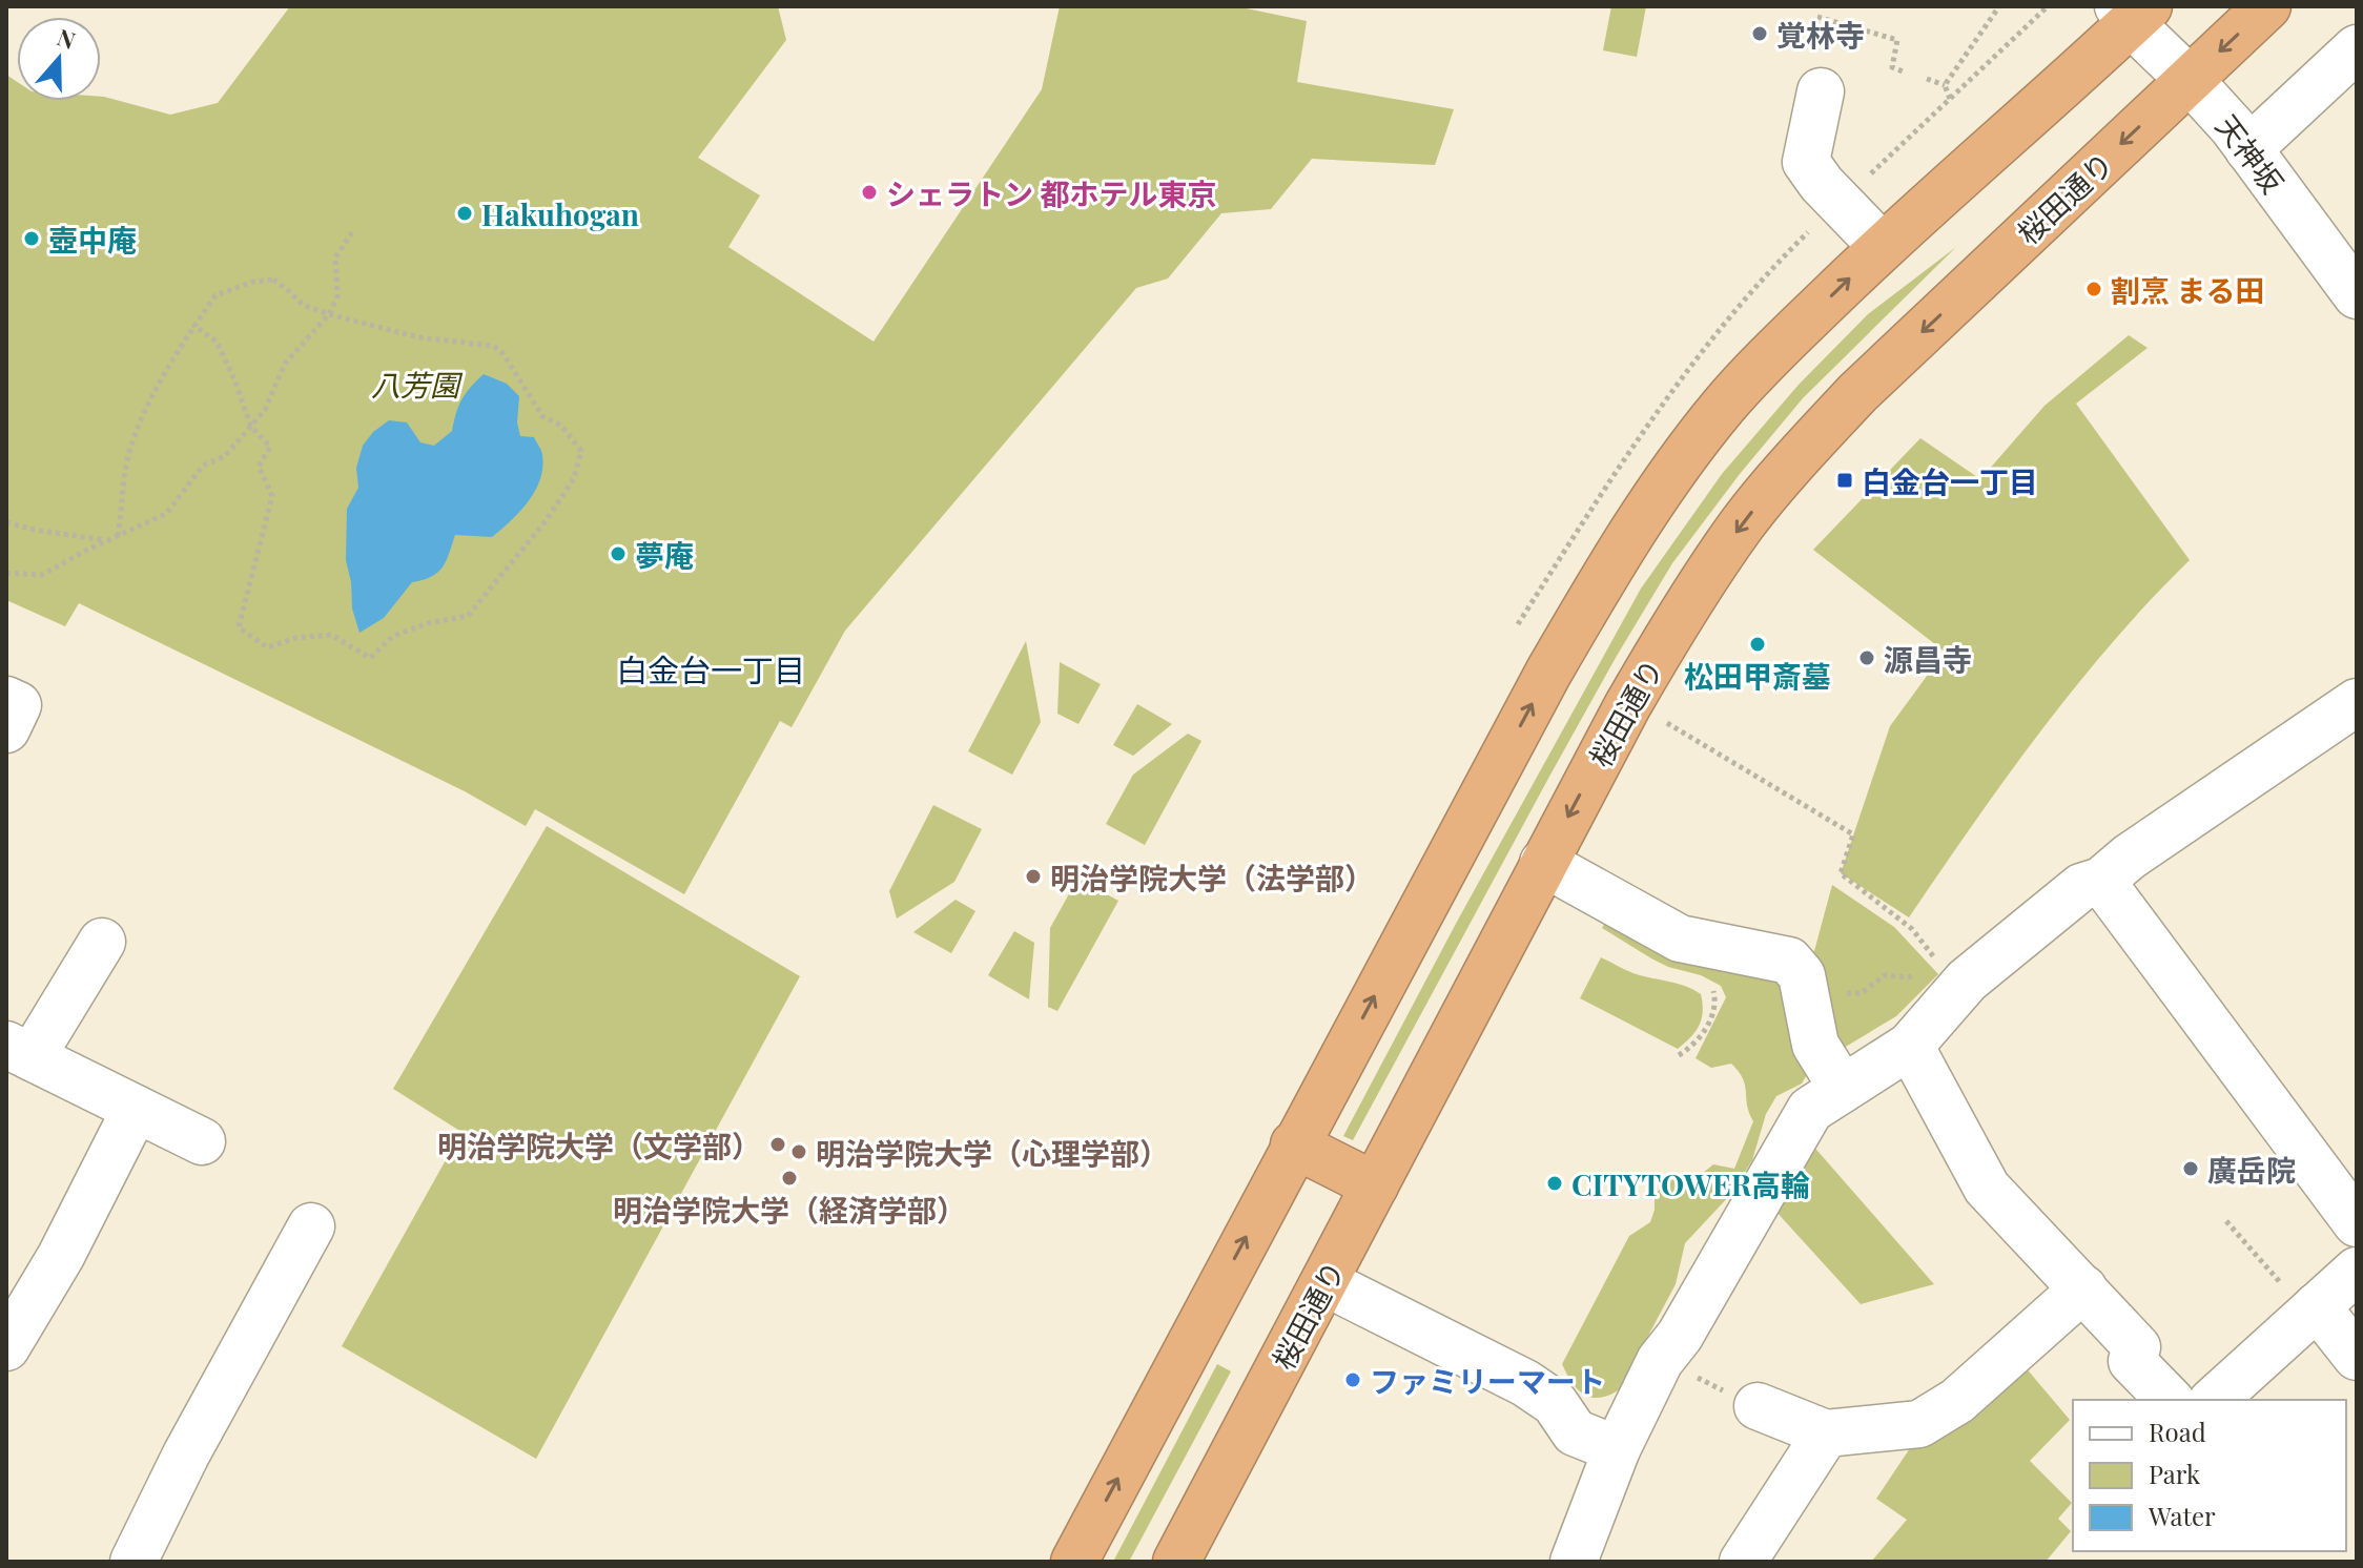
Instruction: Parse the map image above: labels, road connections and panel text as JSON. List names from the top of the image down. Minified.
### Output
{"streets":{"highway":["桜田通り"],"street":["天神坂"]},"crossings":[["天神坂","桜田通り"]],"districts":["白金台一丁目"],"parks":["八芳園"],"places":{"other":["覚林寺","シェラトン 都ホテル東京","Hakuhogan","壺中庵","割烹 まる田","夢庵","松田甲斎墓","源昌寺","明治学院大学（法学部）","明治学院大学（文学部）","明治学院大学（心理学部）","廣岳院","明治学院大学（経済学部）","CITYTOWER高輪","ファミリーマート"],"transit":["白金台一丁目"]},"legend":["Road","Park","Water"],"north":"top"}
